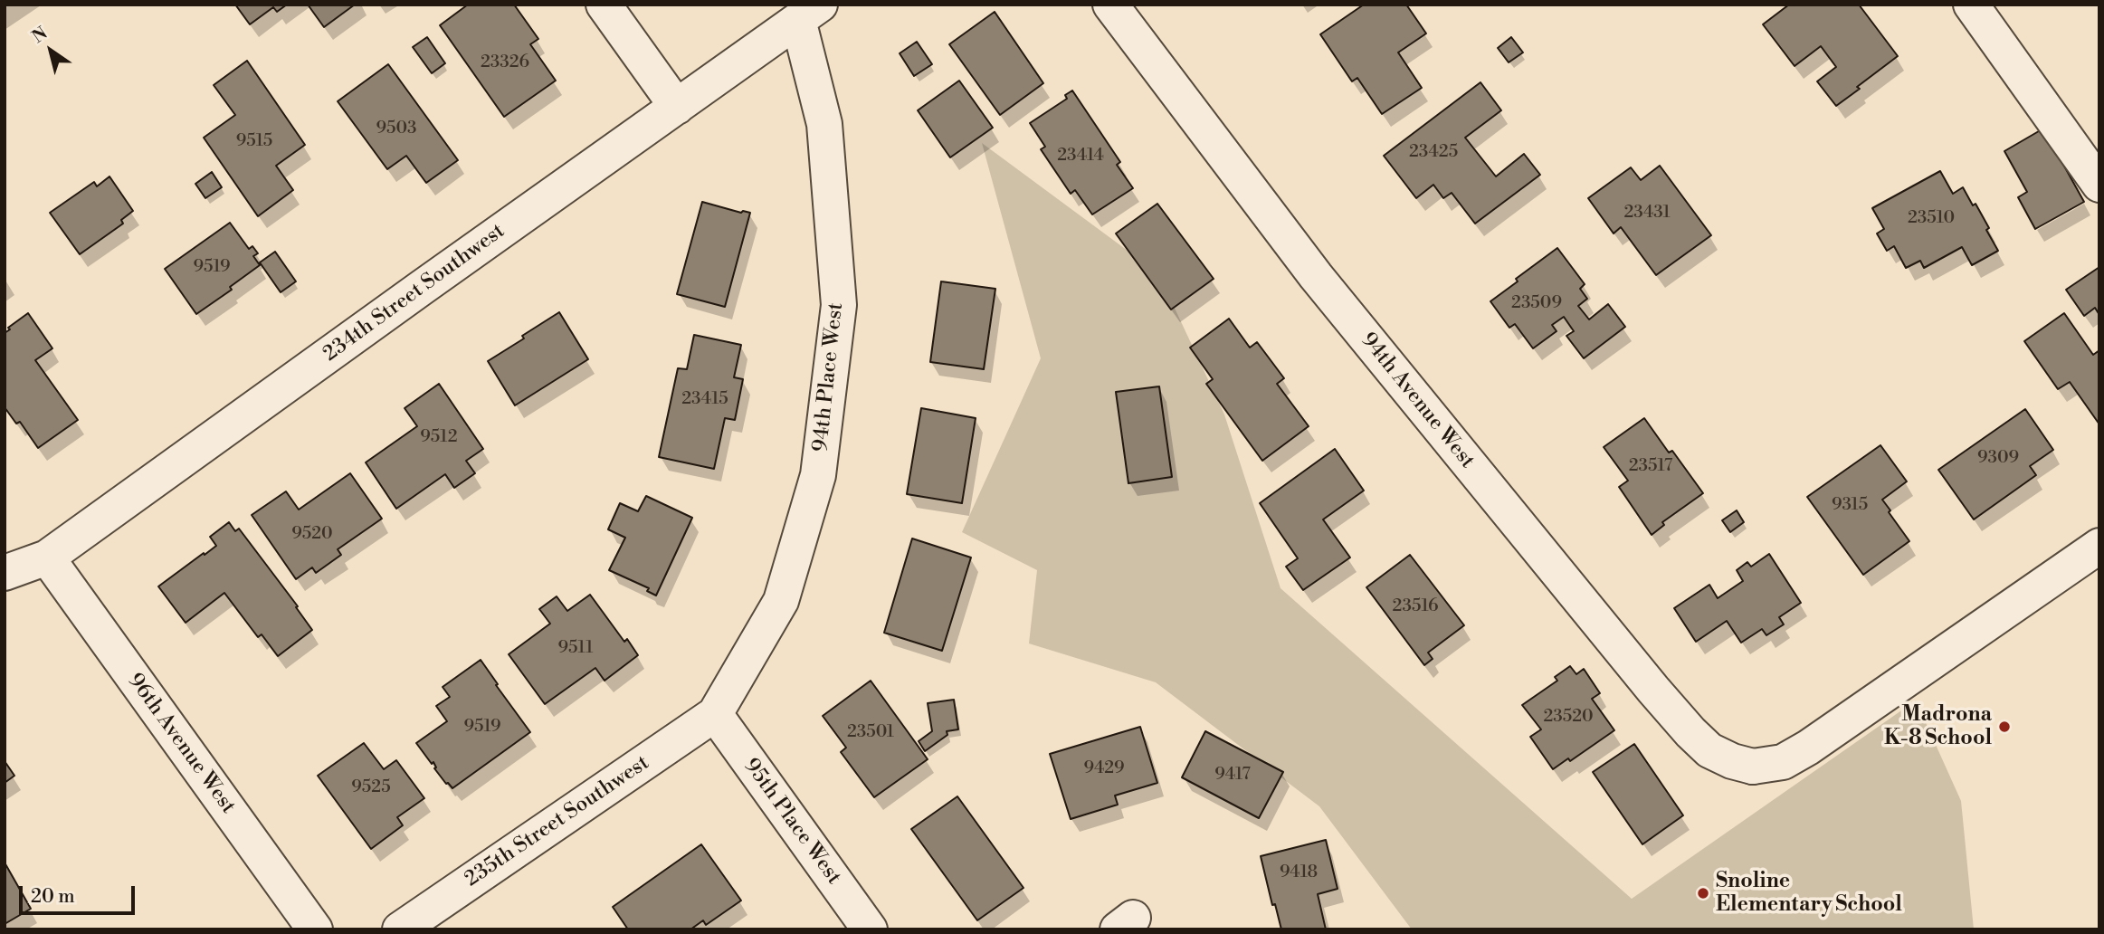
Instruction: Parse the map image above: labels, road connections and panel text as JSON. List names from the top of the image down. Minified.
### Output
{"streets":{"street":["234th Street Southwest","94th Place West","94th Avenue West","96th Avenue West","235th Street Southwest","95th Place West"]},"crossings":[["234th Street Southwest","94th Place West"],["234th Street Southwest","96th Avenue West"],["94th Place West","235th Street Southwest"],["94th Place West","95th Place West"],["235th Street Southwest","95th Place West"]],"places":["Madrona K-8 School","Snoline Elementary School"],"house_numbers":["23326","9503","9515","23425","23414","23431","23510","9519","23509","23415","9512","9309","23517","9315","9520","23516","9511","23520","9519","23501","9429","9417","9525","9418"],"scale_bar":"20 m","north":"top left"}
